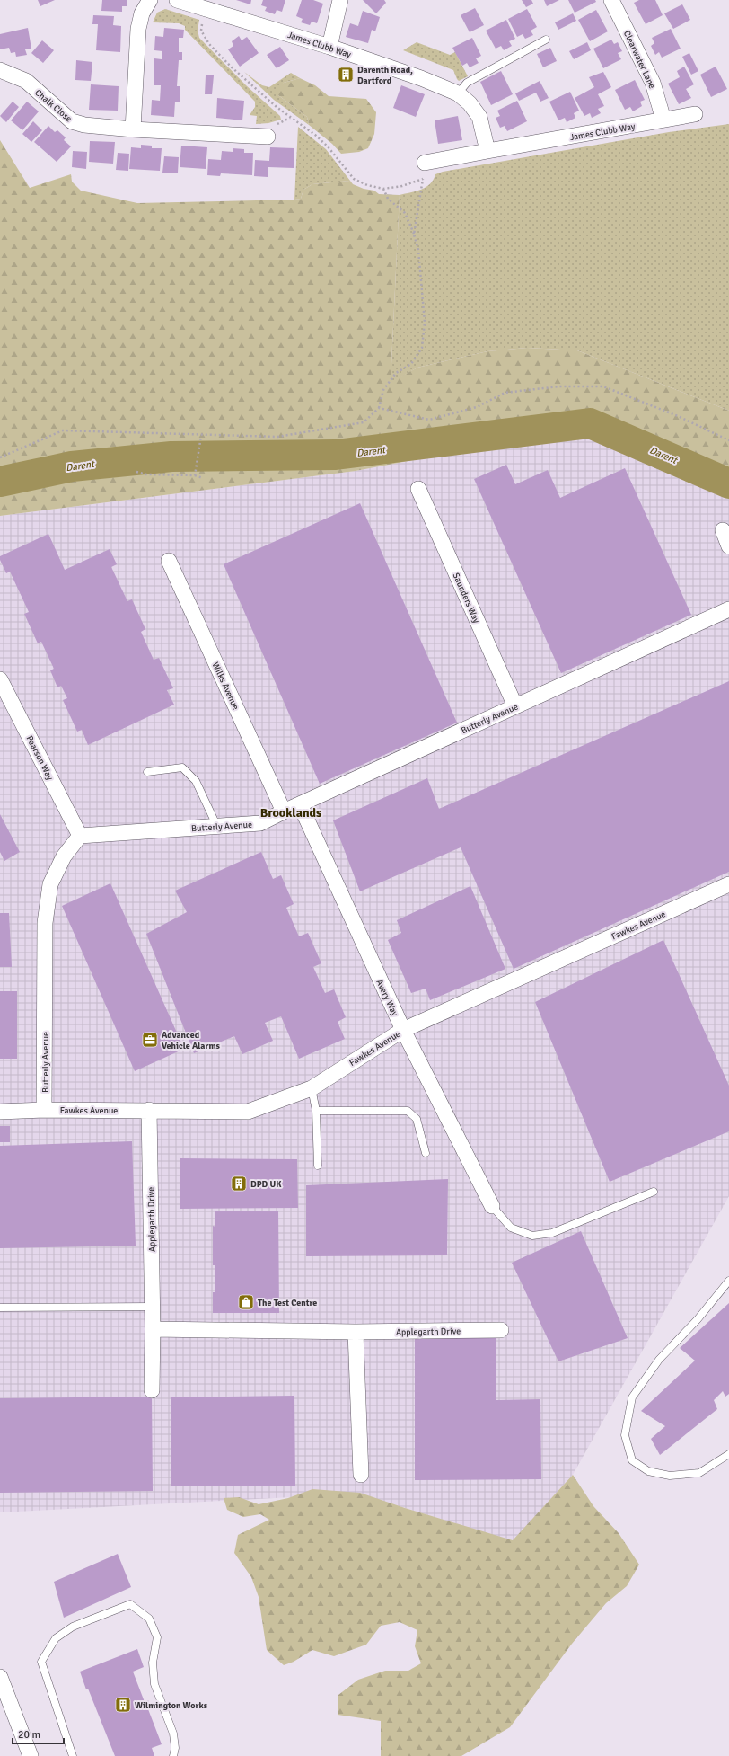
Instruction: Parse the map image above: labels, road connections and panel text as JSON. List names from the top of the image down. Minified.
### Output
{"streets":{"street":["James Clubb Way","Clearwater Lane","Chalk Close","Saunders Way","Wilks Avenue","Butterly Avenue","Pearson Way","Fawkes Avenue","Avery Way","Applegarth Drive"]},"crossings":[["James Clubb Way","Clearwater Lane"],["Saunders Way","Butterly Avenue"],["Wilks Avenue","Butterly Avenue"],["Butterly Avenue","Pearson Way"],["Butterly Avenue","Fawkes Avenue"],["Butterly Avenue","Avery Way"],["Fawkes Avenue","Avery Way"],["Fawkes Avenue","Applegarth Drive"]],"districts":["Brooklands"],"water":["Darent"],"places":{"building":["Darenth Road, Dartford","DPD UK","Wilmington Works"],"office":["Advanced Vehicle Alarms"],"shop":["The Test Centre"]},"scale_bar":"20 m"}
